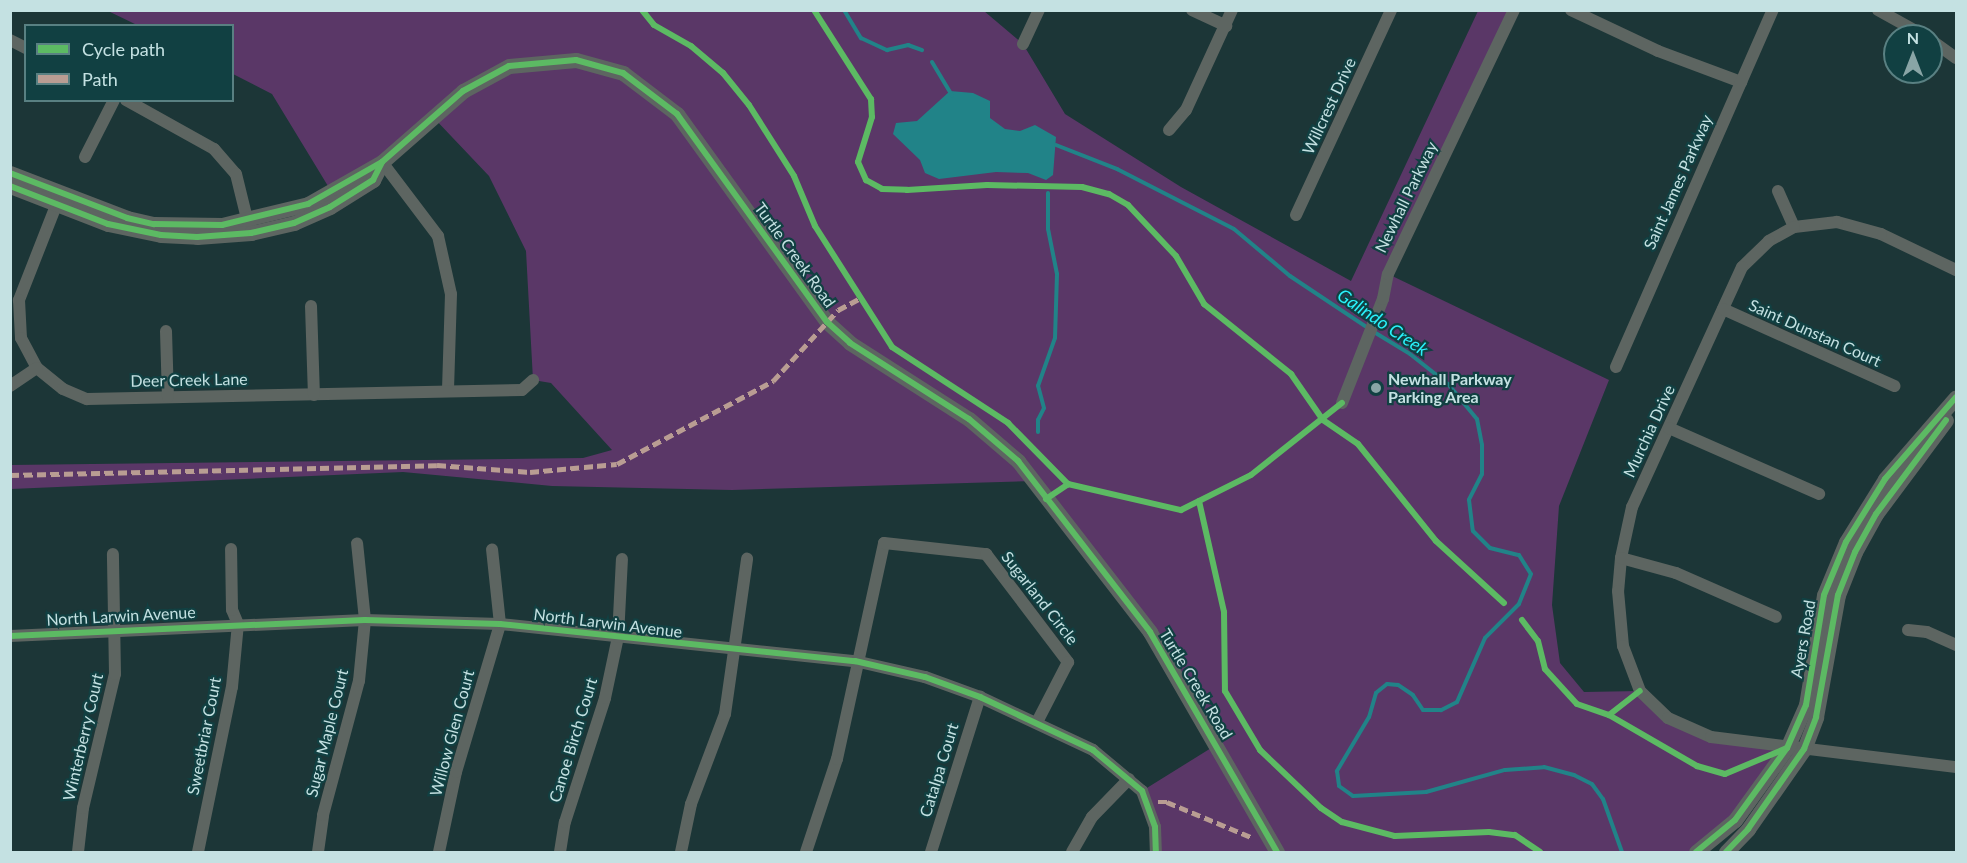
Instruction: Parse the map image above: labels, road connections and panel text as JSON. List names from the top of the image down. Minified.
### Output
{"streets":{"street":["Willcrest Drive","Saint James Parkway","Newhall Parkway","Turtle Creek Road","Saint Dunstan Court","Deer Creek Lane","Murchia Drive","Sugarland Circle","North Larwin Avenue","Ayers Road","Sugar Maple Court","Willow Glen Court","Sweetbriar Court","Winterberry Court","Canoe Birch Court","Catalpa Court"]},"crossings":[["Turtle Creek Road","Deer Creek Lane"],["Saint Dunstan Court","Murchia Drive"],["Murchia Drive","Ayers Road"],["Sugarland Circle","North Larwin Avenue"],["North Larwin Avenue","Sugar Maple Court"],["North Larwin Avenue","Willow Glen Court"],["North Larwin Avenue","Sweetbriar Court"],["North Larwin Avenue","Winterberry Court"],["North Larwin Avenue","Canoe Birch Court"],["North Larwin Avenue","Catalpa Court"]],"water":["Galindo Creek"],"places":["Newhall Parkway Parking Area"],"legend":["Cycle path","Path"],"north":"top"}
